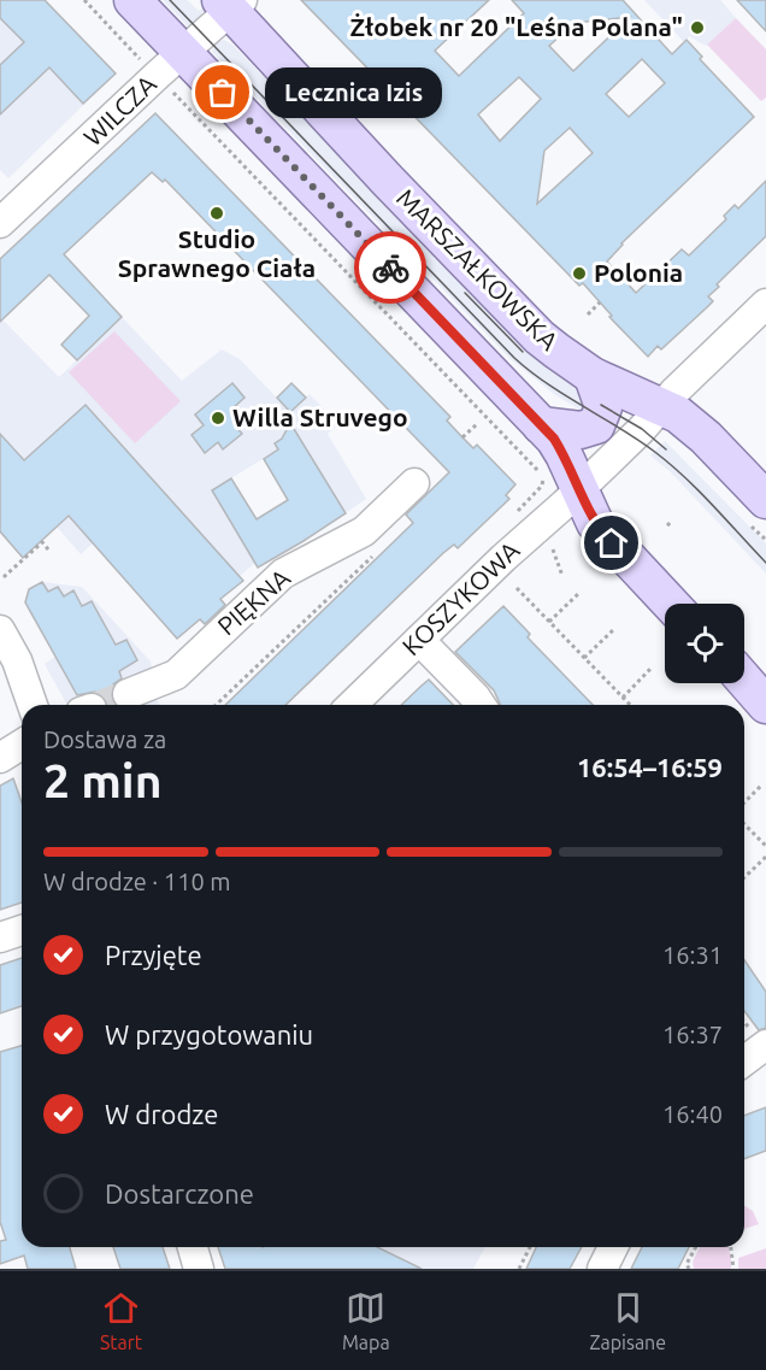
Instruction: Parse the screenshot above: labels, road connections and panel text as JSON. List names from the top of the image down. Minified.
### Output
{"streets":{"main road":["MARSZAŁKOWSKA"],"street":["WILCZA","KOSZYKOWA","PIĘKNA"]},"crossings":[["WILCZA","MARSZAŁKOWSKA"],["MARSZAŁKOWSKA","KOSZYKOWA"]],"places":["Żłobek nr 20 \"Leśna Polana\"","Lecznica Izis","Studio Sprawnego Ciała","Polonia","Willa Struvego"],"page":{"bubble":"Lecznica Izis","heading":["2 min","Dostawa za","16:54–16:59"],"bar":"W drodze · 110 m","list":[["Przyjęte","16:31"],["W przygotowaniu","16:37"],["W drodze","16:40"],"Dostarczone"],"tabs":["Start","Mapa","Zapisane"]}}
